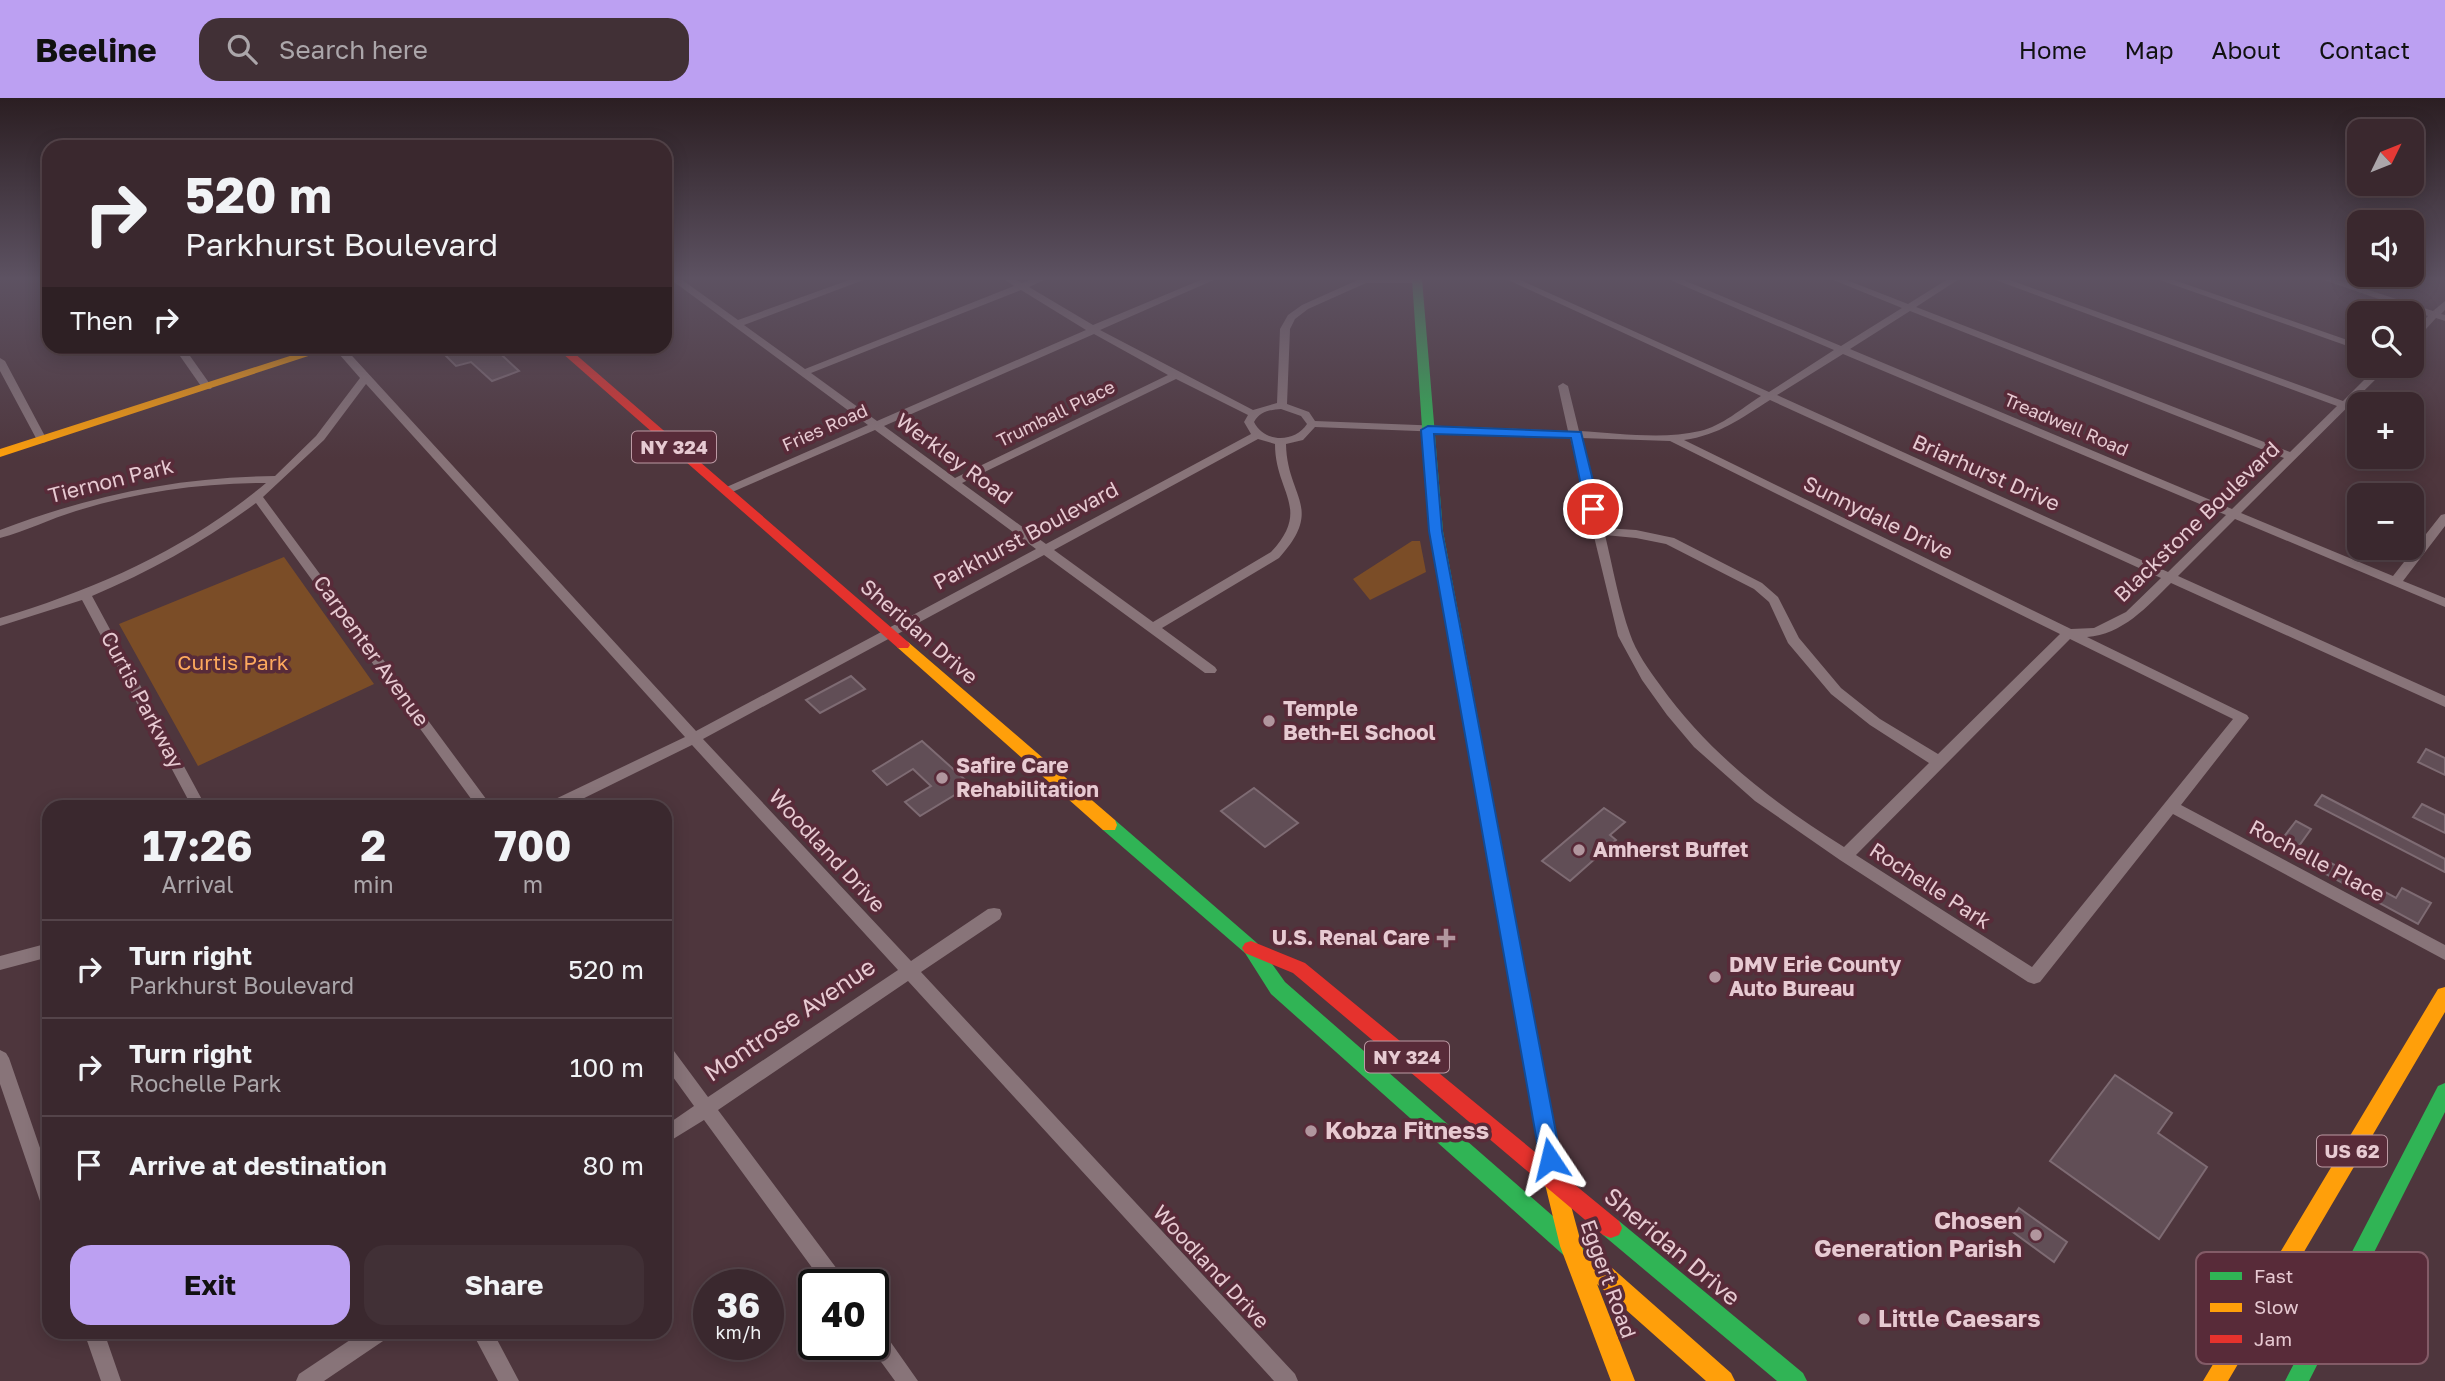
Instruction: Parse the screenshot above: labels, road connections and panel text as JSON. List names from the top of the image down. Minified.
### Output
{"streets":{"main road":["NY 324","Sheridan Drive","US 62","Eggert Road"],"street":["Trumball Place","Treadwell Road","Fries Road","Werkley Road","Briarhurst Drive","Tiernon Park","Sunnydale Drive","Blackstone Boulevard","Parkhurst Boulevard","Carpenter Avenue","Curtis Parkway","Woodland Drive","Rochelle Place","Rochelle Park","Montrose Avenue"]},"crossings":[["Trumball Place","Werkley Road"],["Treadwell Road","Blackstone Boulevard"],["Fries Road","Werkley Road"],["Fries Road","Sheridan Drive"],["Werkley Road","Parkhurst Boulevard"],["Briarhurst Drive","Blackstone Boulevard"],["Sunnydale Drive","Blackstone Boulevard"],["Sunnydale Drive","Rochelle Park"],["Blackstone Boulevard","Rochelle Park"],["Parkhurst Boulevard","Sheridan Drive"],["Parkhurst Boulevard","Woodland Drive"],["Sheridan Drive","Eggert Road"],["Woodland Drive","Montrose Avenue"],["Rochelle Place","Rochelle Park"]],"parks":["Curtis Park"],"places":{"other":["Temple Beth-El School","Safire Care Rehabilitation","Amherst Buffet","DMV Erie County Auto Bureau","Kobza Fitness","Chosen Generation Parish","Little Caesars"],"health":["U.S. Renal Care"]},"legend":["Fast","Slow","Jam"],"north":"top right","page":{"header":"Beeline","search":"Search here","nav":["Home","Map","About","Contact"],"map_buttons":["+","−"],"turn":["520 m","Parkhurst Boulevard"],"then":"Then","eta":["17:26","Arrival","2","min","700","m"],"list":[{"name":"Turn right","note":"Parkhurst Boulevard","value":"520 m"},{"name":"Turn right","note":"Rochelle Park","value":"100 m"},{"name":"Arrive at destination","value":"80 m"}],"buttons":["Exit","Share"],"speed":"36 km/h","limit":"40"}}
